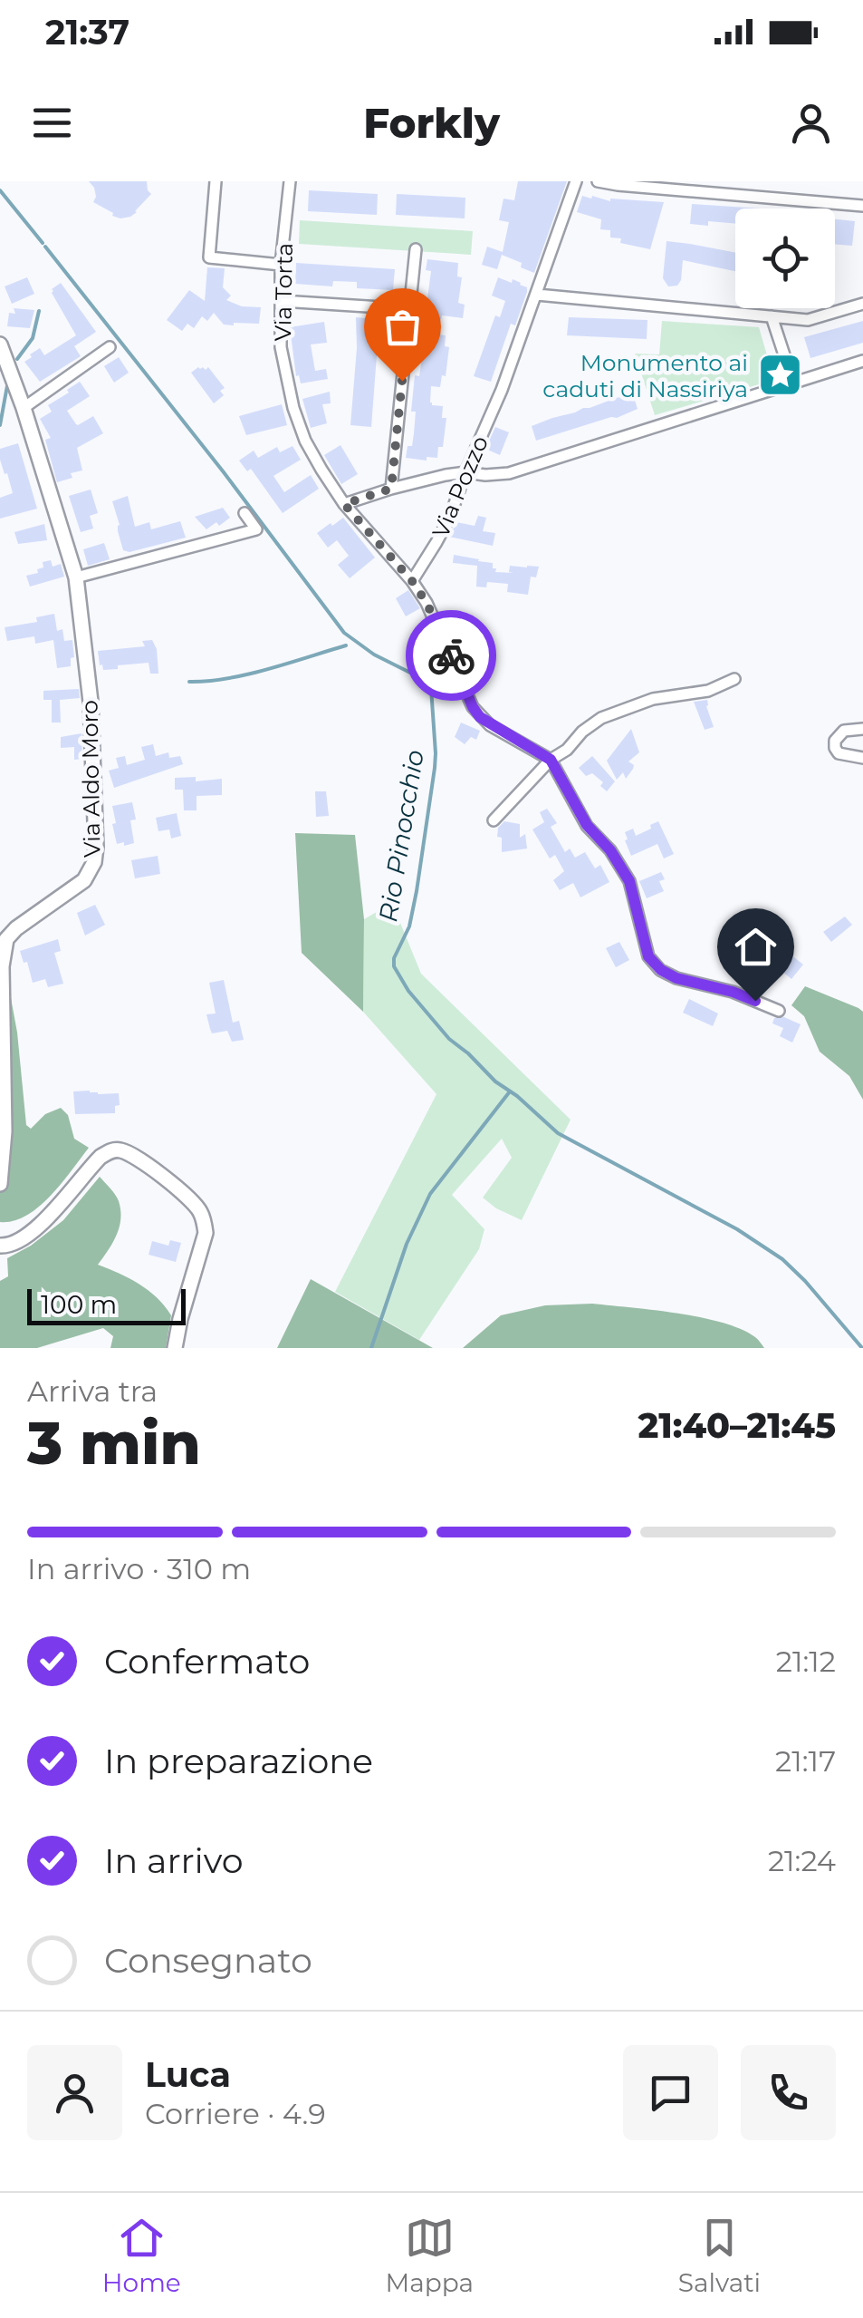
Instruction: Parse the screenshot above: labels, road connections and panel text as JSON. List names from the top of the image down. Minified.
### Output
{"streets":{"main road":["Via Aldo Moro"],"street":["Via Torta","Via Pozzo"]},"crossings":[["Via Torta","Via Pozzo"]],"water":["Rio Pinocchio"],"places":{"place":["Monumento ai caduti di Nassiriya"]},"scale_bar":"100 m","page":{"status":"21:37","header":"Forkly","scale":"100 m","heading":["3 min","Arriva tra","21:40–21:45"],"panel":["Luca","Corriere · 4.9"],"bar":"In arrivo · 310 m","list":[["Confermato","21:12"],["In preparazione","21:17"],["In arrivo","21:24"],"Consegnato"],"tabs":["Home","Mappa","Salvati"]}}
